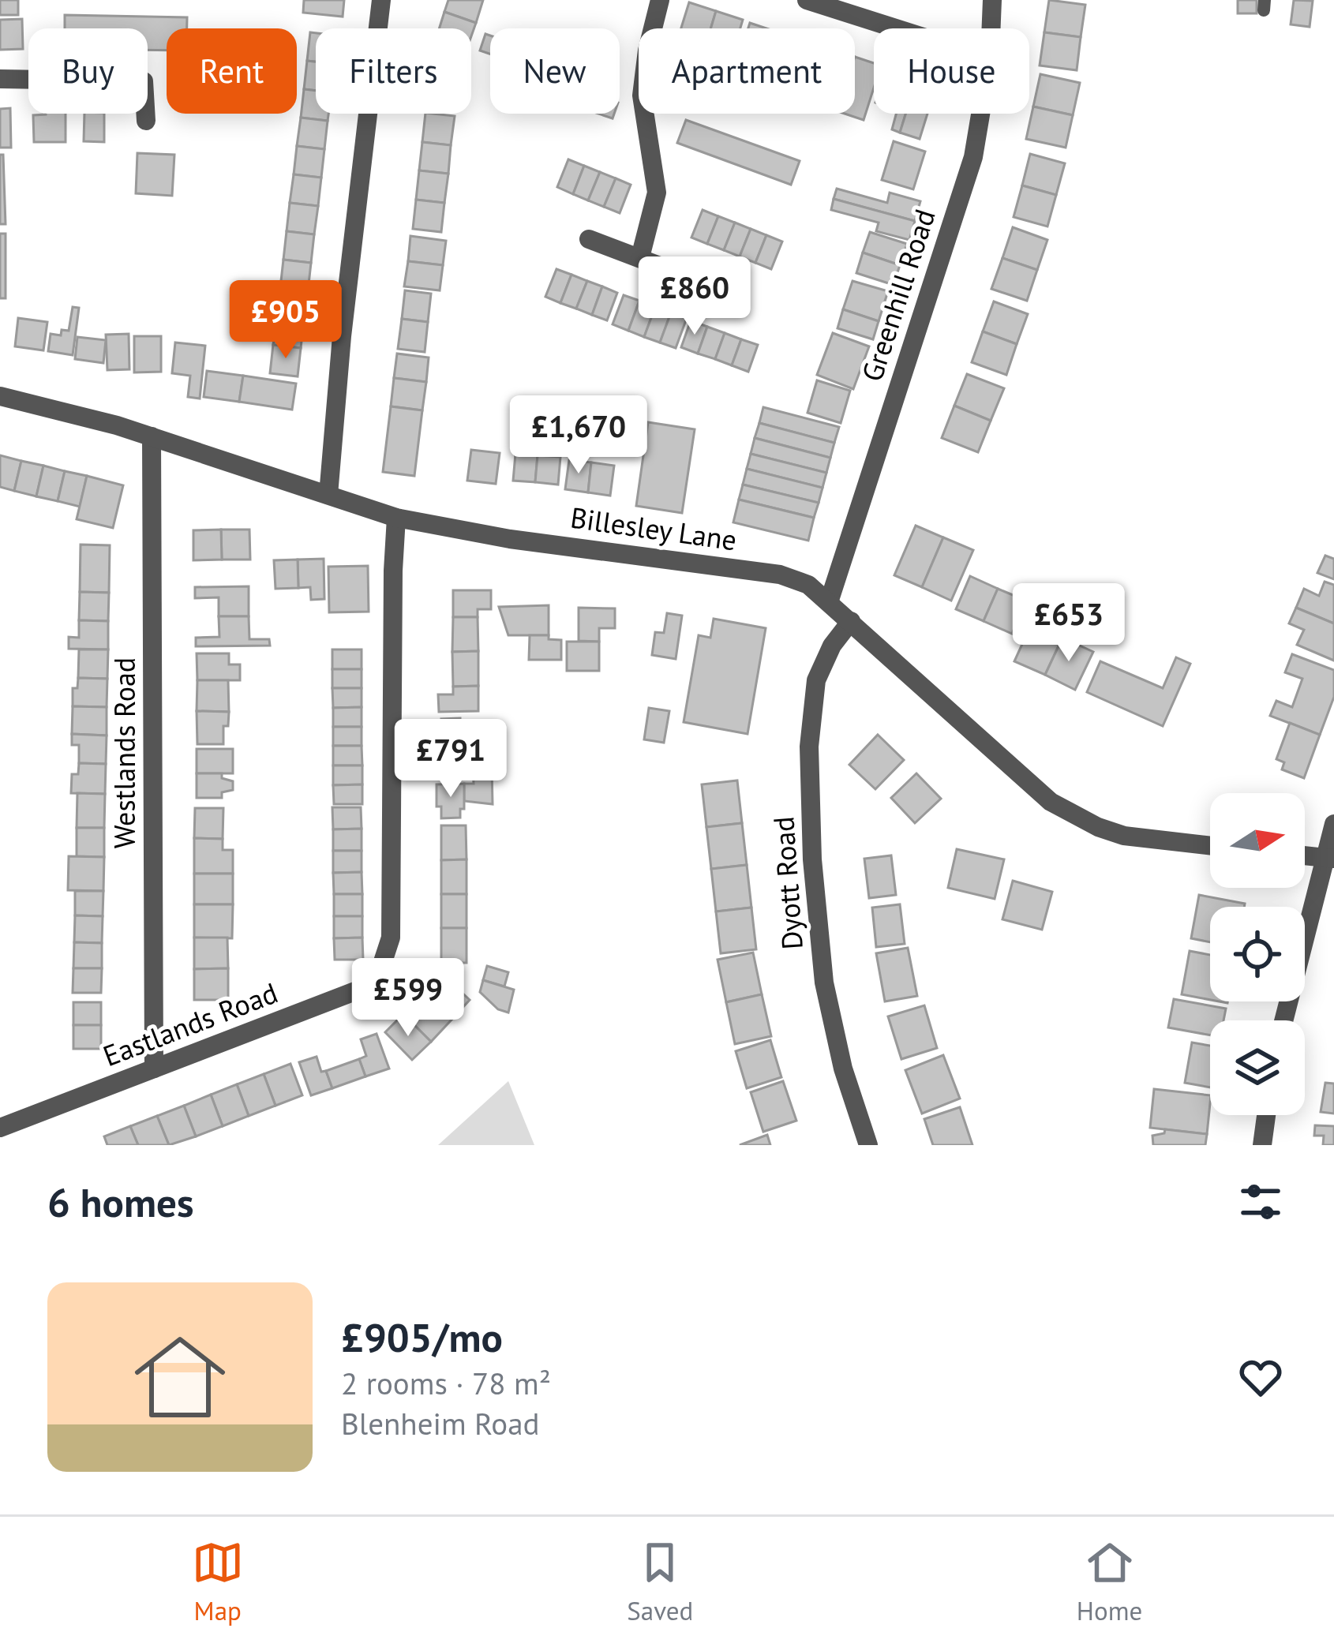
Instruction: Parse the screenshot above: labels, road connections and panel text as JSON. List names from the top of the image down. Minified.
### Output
{"streets":{"street":["Greenhill Road","Billesley Lane","Westlands Road","Dyott Road","Eastlands Road"]},"crossings":[["Greenhill Road","Billesley Lane"],["Billesley Lane","Westlands Road"],["Billesley Lane","Dyott Road"],["Billesley Lane","Eastlands Road"],["Westlands Road","Eastlands Road"]],"north":"right","page":{"chip":["Buy","Rent","Filters","New","Apartment","House"],"price":["£860","£905","£1,670","£653","£791","£599"],"heading":"6 homes","list":[{"name":"£905/mo","note":"2 rooms · 78 m² · Blenheim Road"}],"tabs":["Map","Saved","Home"]}}
